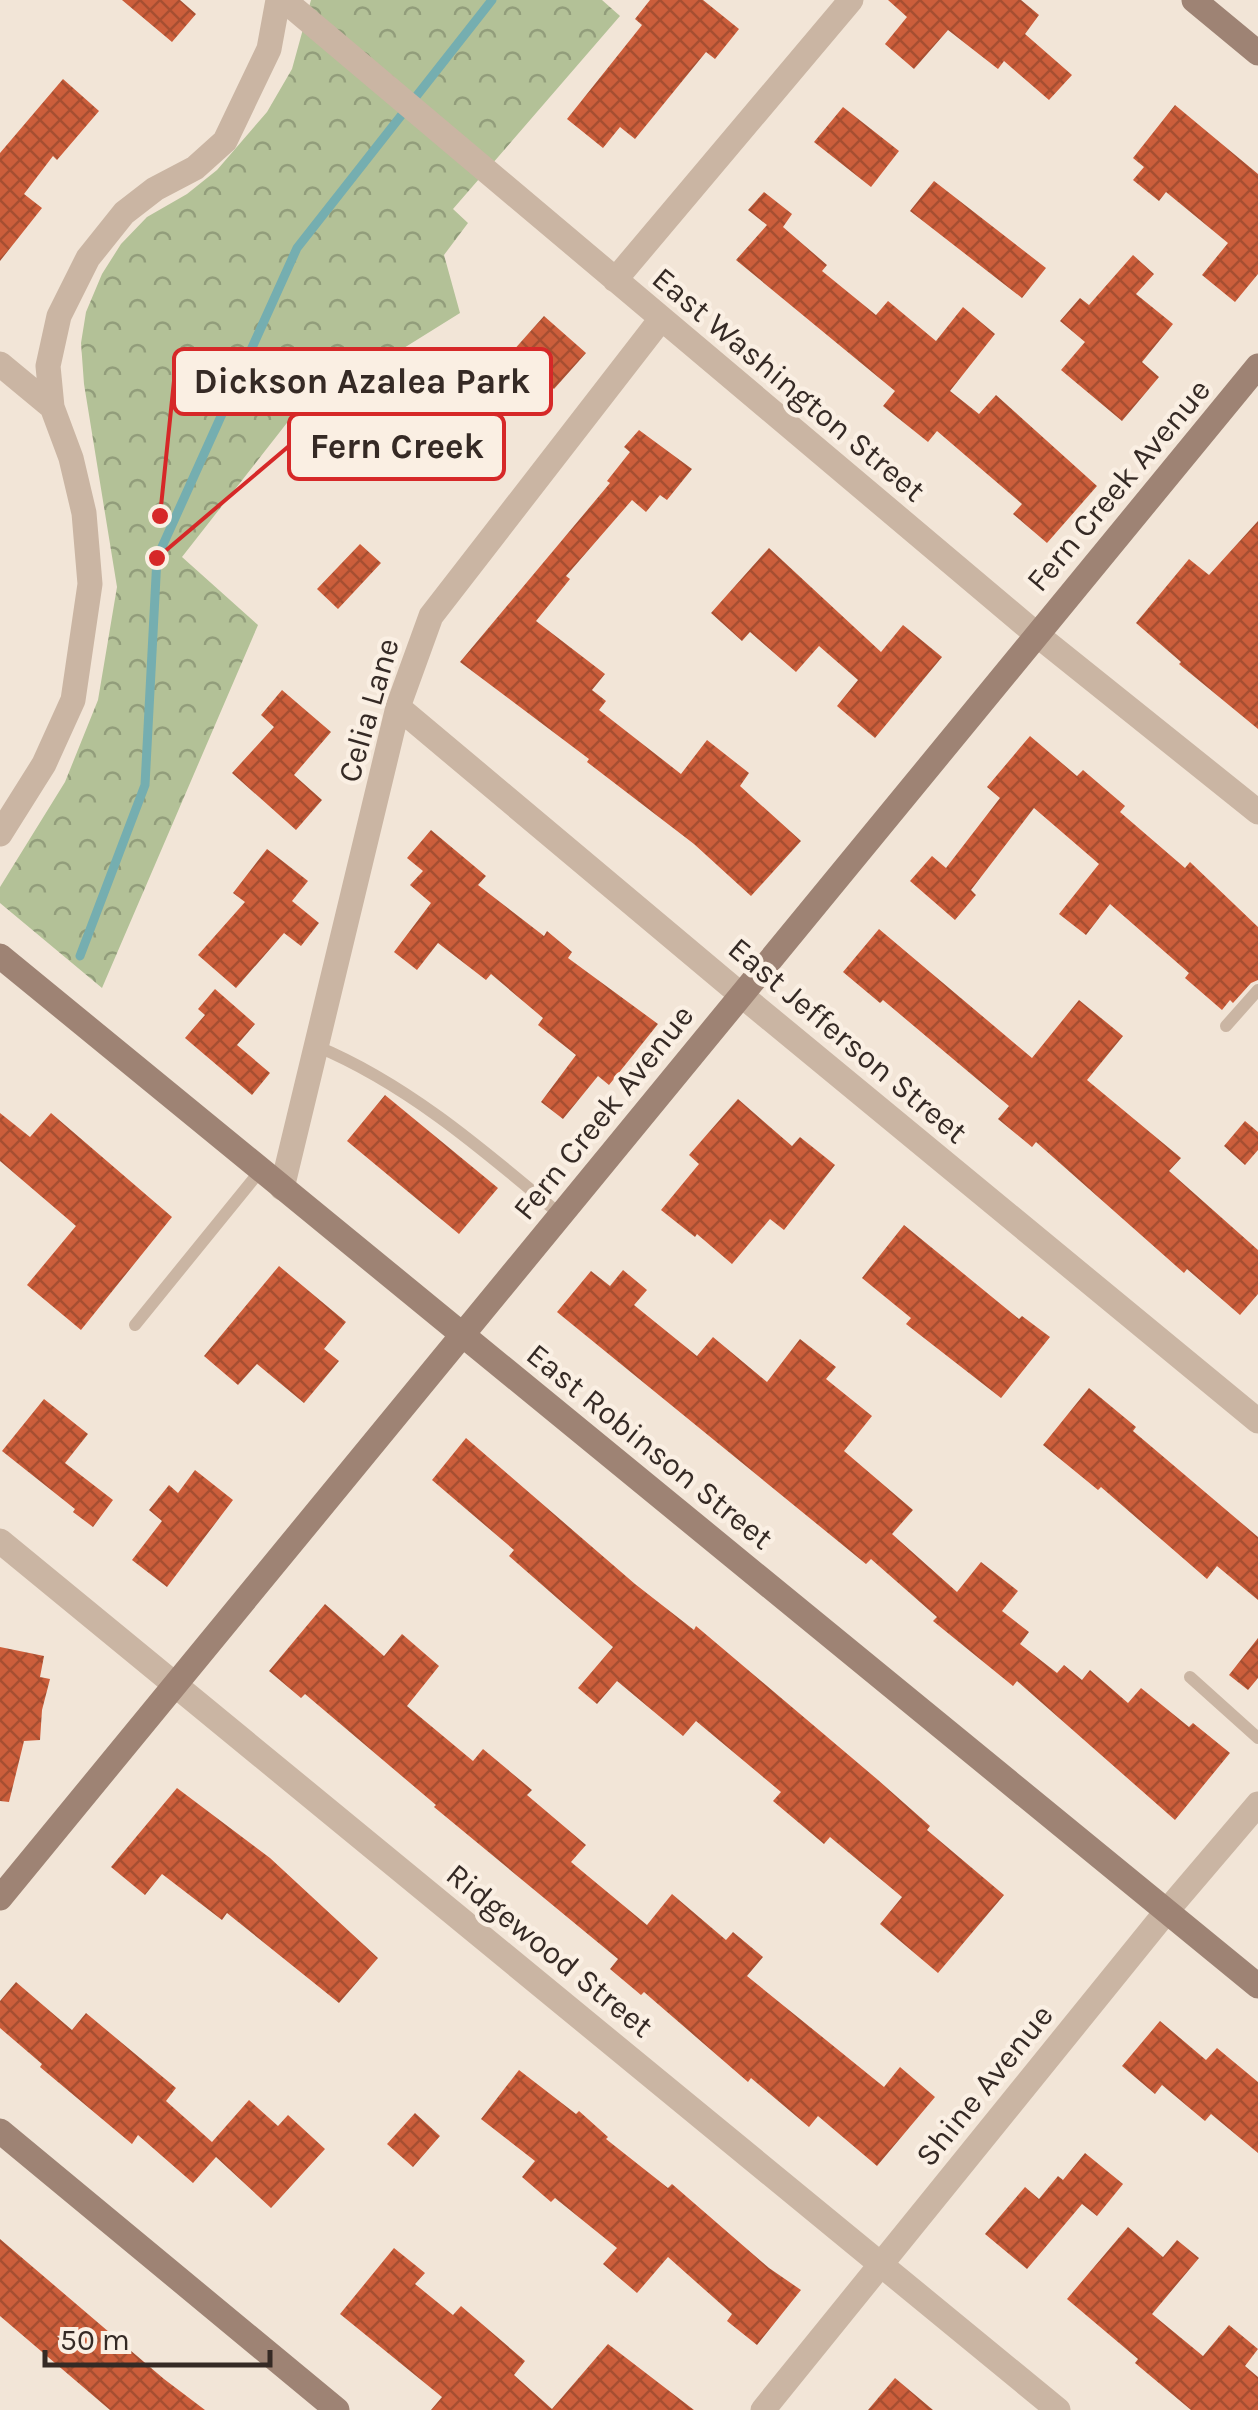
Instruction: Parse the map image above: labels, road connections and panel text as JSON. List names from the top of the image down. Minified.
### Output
{"streets":{"street":["East Washington Street","Fern Creek Avenue","Celia Lane","East Jefferson Street","East Robinson Street","Ridgewood Street","Shine Avenue"]},"crossings":[["East Washington Street","Fern Creek Avenue"],["East Washington Street","Celia Lane"],["Fern Creek Avenue","East Jefferson Street"],["Fern Creek Avenue","East Robinson Street"],["Fern Creek Avenue","Ridgewood Street"],["Celia Lane","East Jefferson Street"],["Celia Lane","East Robinson Street"],["East Robinson Street","Shine Avenue"],["Ridgewood Street","Shine Avenue"]],"places":["Dickson Azalea Park","Fern Creek"],"scale_bar":"50 m"}
